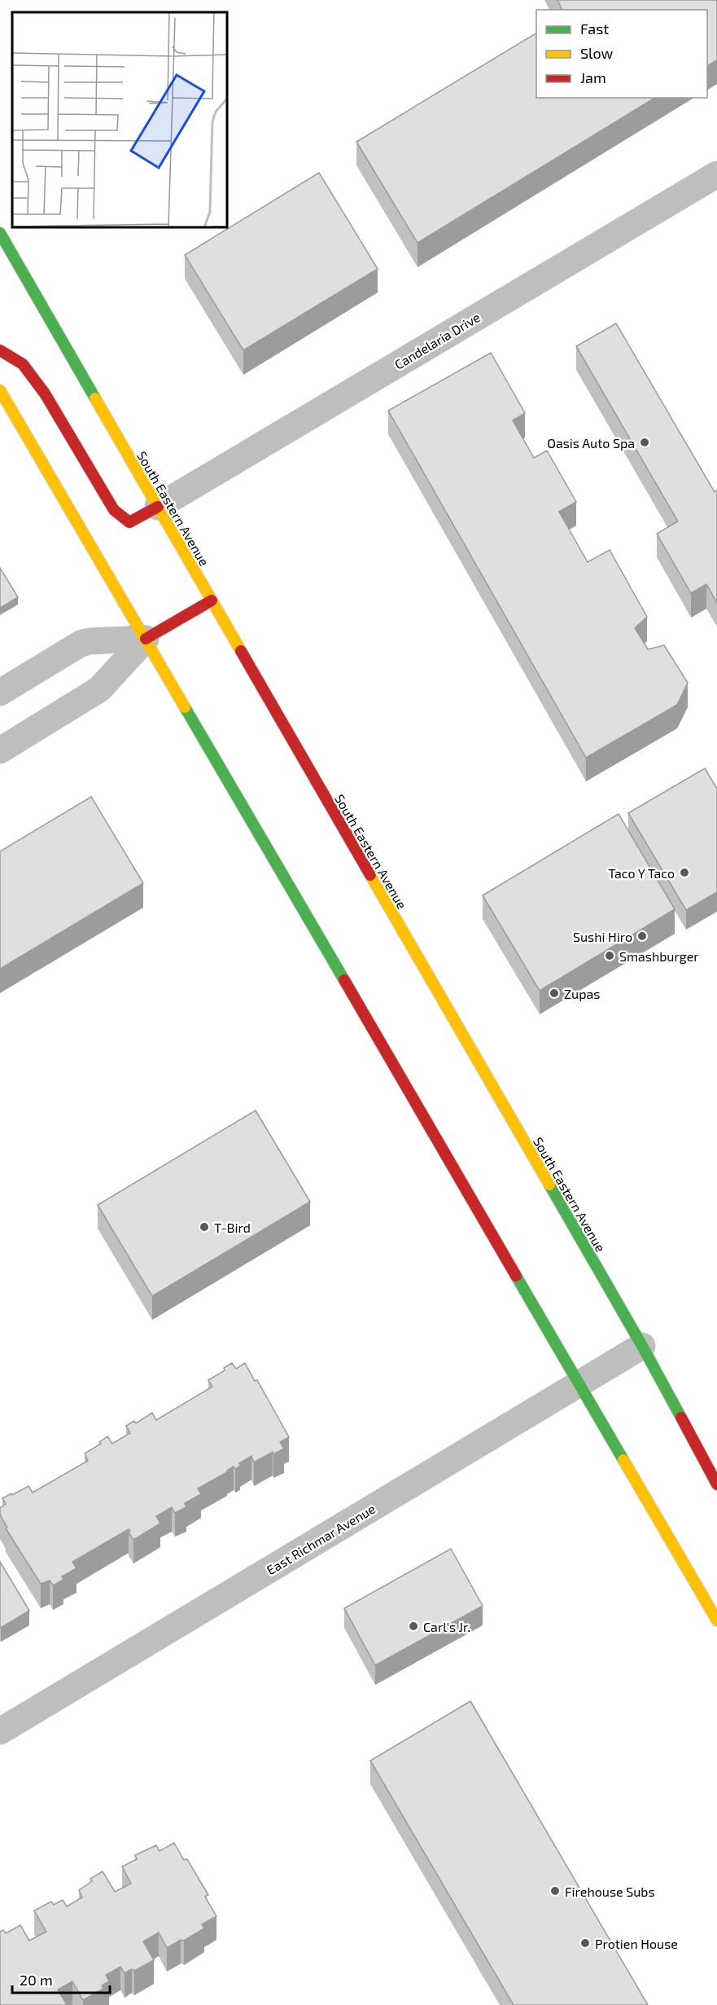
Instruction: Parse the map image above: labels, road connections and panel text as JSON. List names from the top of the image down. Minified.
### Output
{"streets":{"main road":["South Eastern Avenue"],"street":["Candelaria Drive","East Richmar Avenue"]},"crossings":[["Candelaria Drive","South Eastern Avenue"],["South Eastern Avenue","East Richmar Avenue"]],"places":["Oasis Auto Spa","Taco Y Taco","Sushi Hiro","Smashburger","Zupas","T-Bird","Carl's Jr.","Firehouse Subs","Protien House"],"legend":["Fast","Slow","Jam"],"scale_bar":"20 m"}
